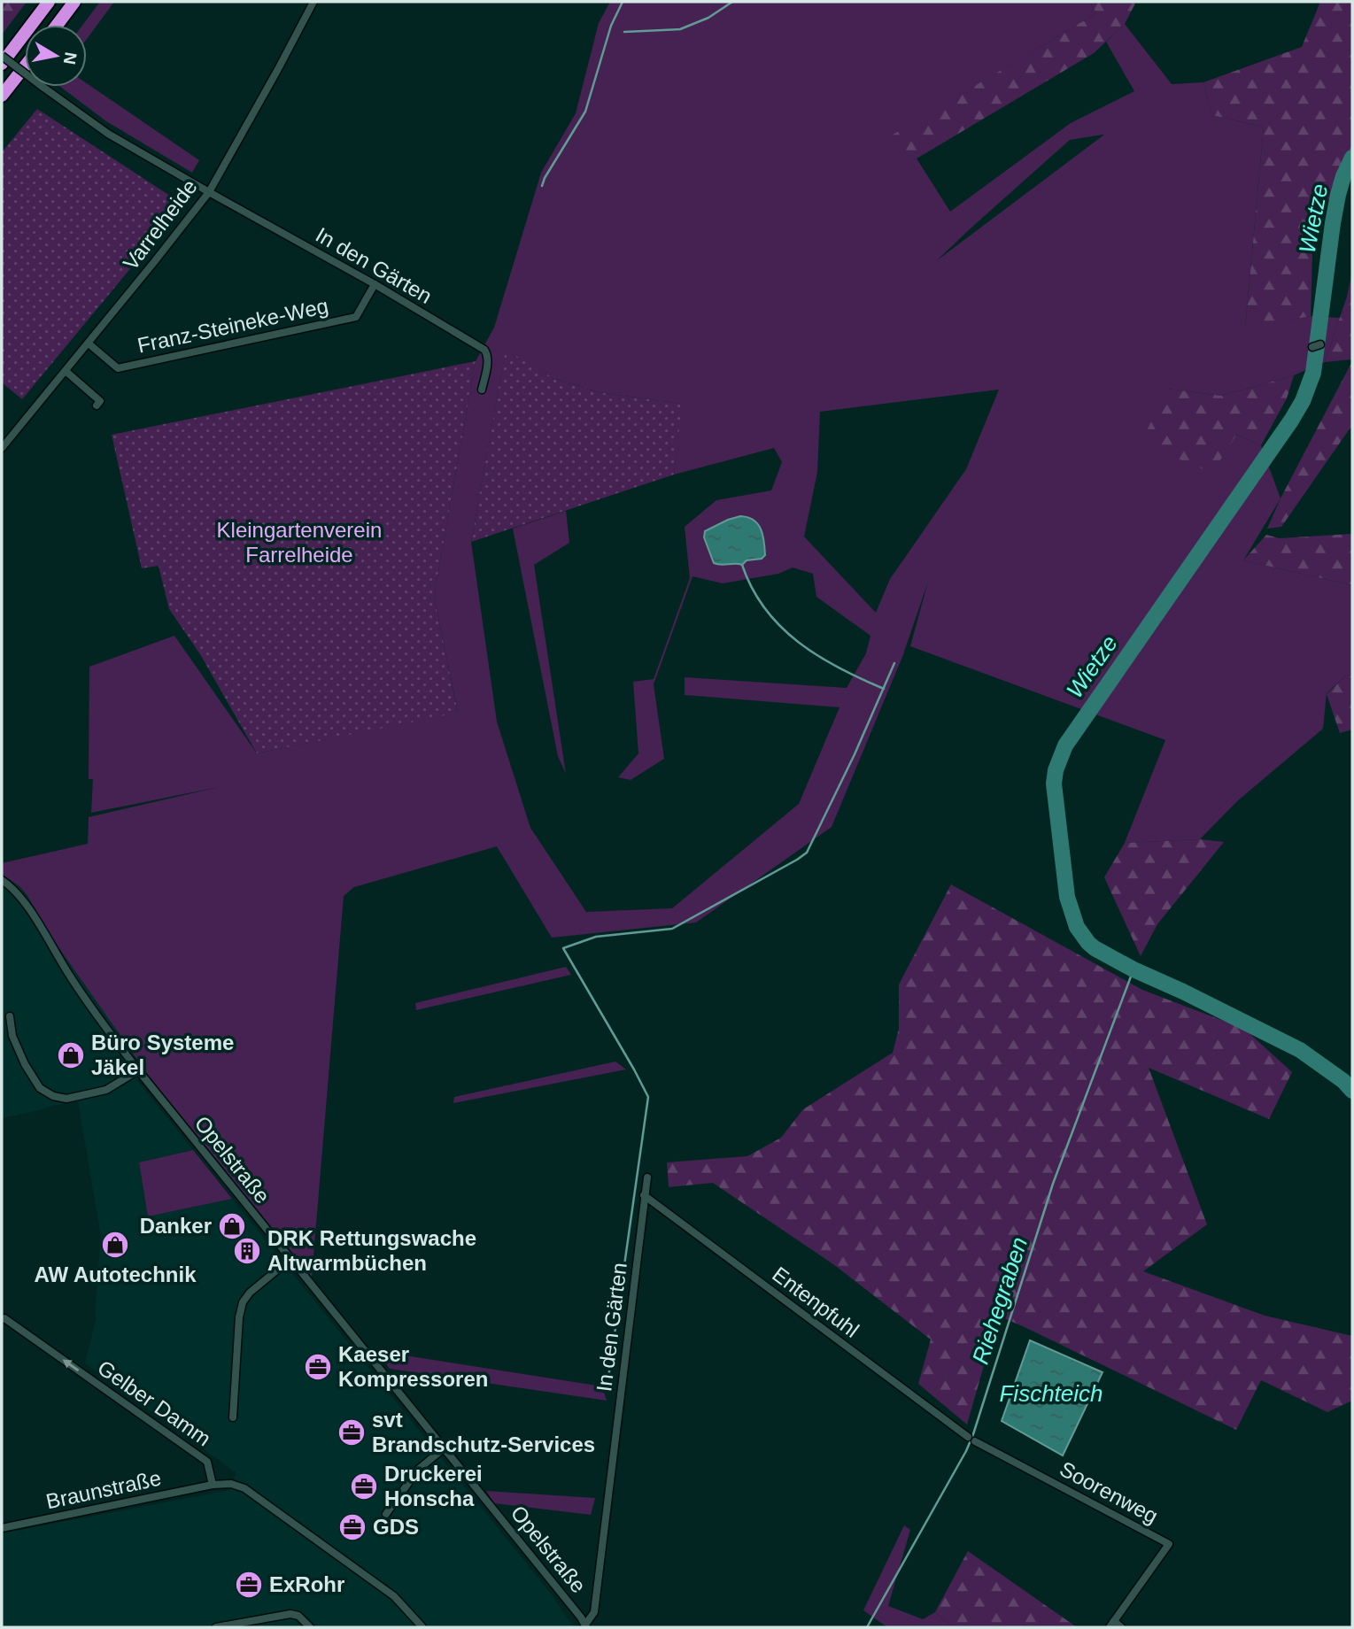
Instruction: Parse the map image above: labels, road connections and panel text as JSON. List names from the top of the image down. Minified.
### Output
{"streets":{"street":["Varrelheide","In den Gärten","Franz-Steineke-Weg","Opelstraße","Entenpfuhl","Gelber Damm","Braunstraße","Soorenweg"]},"crossings":[["Varrelheide","In den Gärten"],["Varrelheide","Franz-Steineke-Weg"],["In den Gärten","Franz-Steineke-Weg"],["In den Gärten","Opelstraße"],["In den Gärten","Entenpfuhl"],["Entenpfuhl","Soorenweg"],["Gelber Damm","Braunstraße"]],"one_way":["Gelber Damm"],"water":["Wietze","Riehegraben","Fischteich"],"parks":["Kleingartenverein Farrelheide"],"places":{"shop":["Büro Systeme Jäkel","Danker","AW Autotechnik"],"building":["DRK Rettungswache Altwarmbüchen"],"office":["Kaeser Kompressoren","svt Brandschutz-Services","Druckerei Honscha","GDS","ExRohr"]},"north":"right"}
